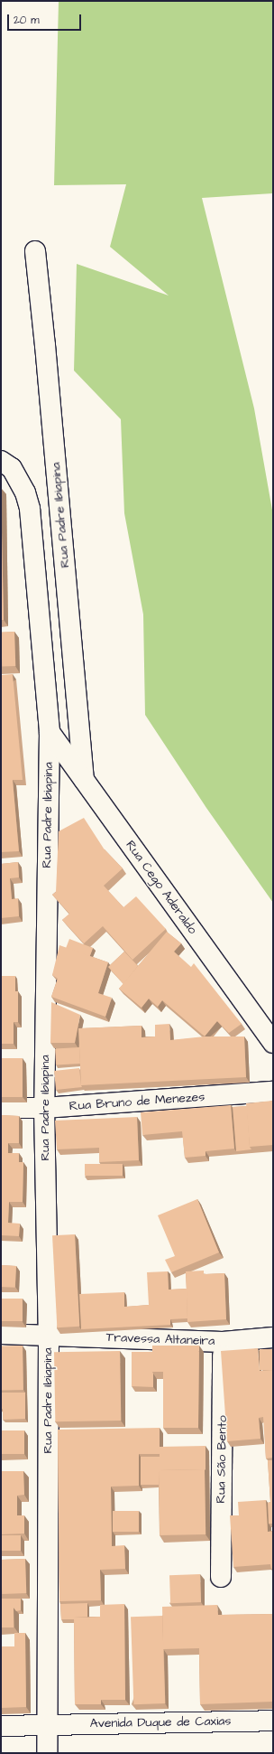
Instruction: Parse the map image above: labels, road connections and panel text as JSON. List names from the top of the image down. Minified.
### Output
{"streets":{"street":["Rua Padre Ibiapina","Rua Cego Aderaldo","Rua Bruno de Menezes","Travessa Altaneira","Rua São Bento","Avenida Duque de Caxias"]},"crossings":[["Rua Padre Ibiapina","Rua Cego Aderaldo"],["Rua Padre Ibiapina","Rua Bruno de Menezes"],["Rua Padre Ibiapina","Travessa Altaneira"],["Rua Padre Ibiapina","Avenida Duque de Caxias"],["Travessa Altaneira","Rua São Bento"]],"scale_bar":"20 m"}
